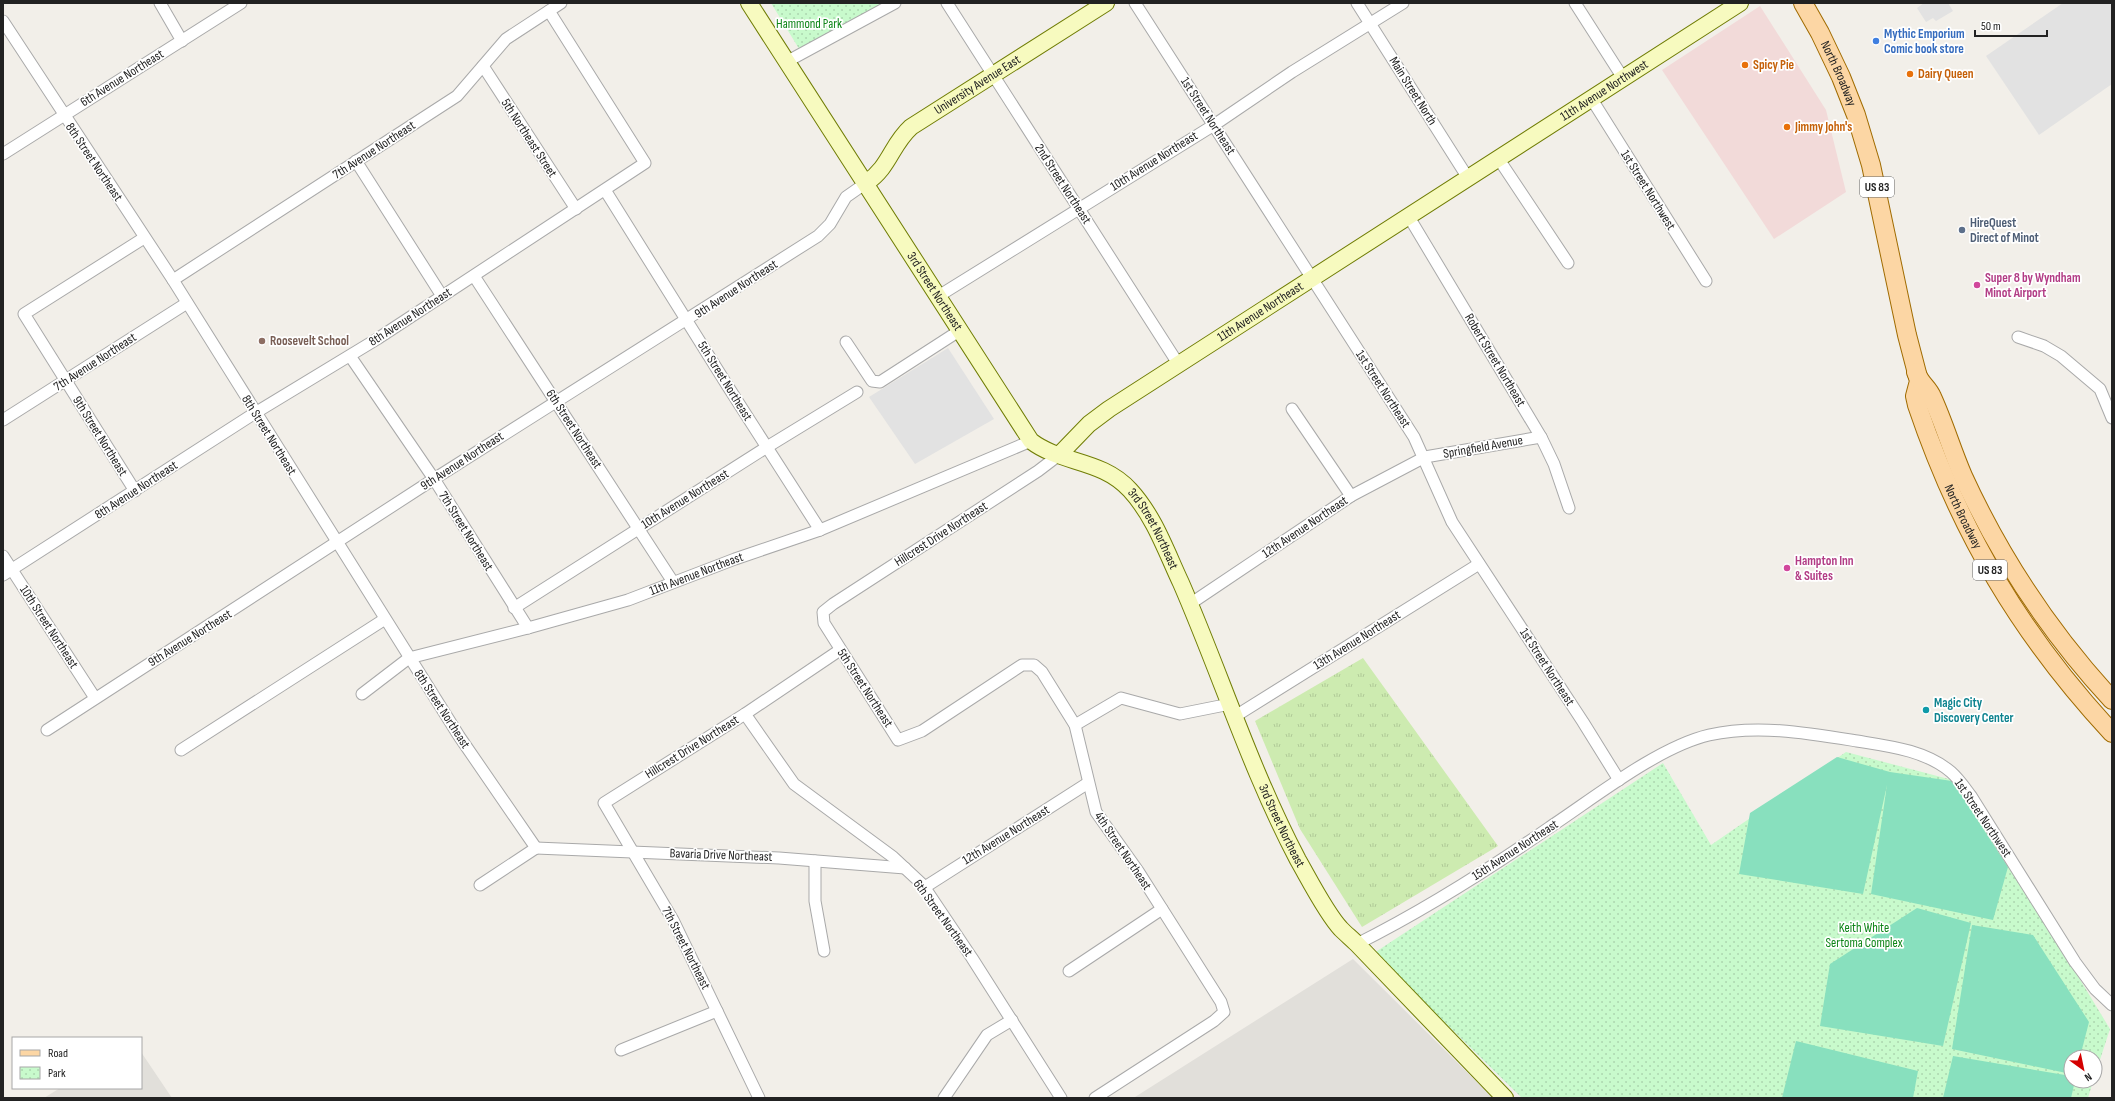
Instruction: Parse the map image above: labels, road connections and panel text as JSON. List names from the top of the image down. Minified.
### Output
{"streets":{"main road":["North Broadway","US 83"],"street":["6th Avenue Northeast","University Avenue East","11th Avenue Northwest","Main Street North","1st Street Northeast","5th Northeast Street","7th Avenue Northeast","10th Avenue Northeast","8th Street Northeast","2nd Street Northeast","1st Street Northwest","9th Avenue Northeast","3rd Street Northeast","11th Avenue Northeast","8th Avenue Northeast","Robert Street Northeast","5th Street Northeast","6th Street Northeast","9th Street Northeast","Springfield Avenue","12th Avenue Northeast","7th Street Northeast","Hillcrest Drive Northeast","10th Street Northeast","13th Avenue Northeast","15th Avenue Northeast","4th Street Northeast","Bavaria Drive Northeast"]},"crossings":[["6th Avenue Northeast","8th Street Northeast"],["University Avenue East","2nd Street Northeast"],["University Avenue East","9th Avenue Northeast"],["University Avenue East","3rd Street Northeast"],["11th Avenue Northwest","Main Street North"],["11th Avenue Northwest","1st Street Northwest"],["11th Avenue Northwest","11th Avenue Northeast"],["Main Street North","10th Avenue Northeast"],["Main Street North","11th Avenue Northeast"],["1st Street Northeast","10th Avenue Northeast"],["1st Street Northeast","11th Avenue Northeast"],["1st Street Northeast","Springfield Avenue"],["1st Street Northeast","12th Avenue Northeast"],["1st Street Northeast","13th Avenue Northeast"],["1st Street Northeast","15th Avenue Northeast"],["5th Northeast Street","7th Avenue Northeast"],["5th Northeast Street","8th Avenue Northeast"],["7th Avenue Northeast","8th Street Northeast"],["7th Avenue Northeast","8th Avenue Northeast"],["7th Avenue Northeast","9th Street Northeast"],["10th Avenue Northeast","2nd Street Northeast"],["10th Avenue Northeast","3rd Street Northeast"],["10th Avenue Northeast","5th Street Northeast"],["10th Avenue Northeast","6th Street Northeast"],["10th Avenue Northeast","7th Street Northeast"],["8th Street Northeast","9th Avenue Northeast"],["8th Street Northeast","11th Avenue Northeast"],["8th Street Northeast","8th Avenue Northeast"],["8th Street Northeast","9th Street Northeast"],["8th Street Northeast","Bavaria Drive Northeast"],["2nd Street Northeast","11th Avenue Northeast"],["1st Street Northwest","15th Avenue Northeast"],["9th Avenue Northeast","3rd Street Northeast"],["9th Avenue Northeast","5th Street Northeast"],["9th Avenue Northeast","6th Street Northeast"],["9th Avenue Northeast","7th Street Northeast"],["9th Avenue Northeast","10th Street Northeast"],["3rd Street Northeast","11th Avenue Northeast"],["3rd Street Northeast","12th Avenue Northeast"],["3rd Street Northeast","Hillcrest Drive Northeast"],["3rd Street Northeast","13th Avenue Northeast"],["3rd Street Northeast","15th Avenue Northeast"],["11th Avenue Northeast","Robert Street Northeast"],["11th Avenue Northeast","5th Street Northeast"],["11th Avenue Northeast","6th Street Northeast"],["11th Avenue Northeast","7th Street Northeast"],["11th Avenue Northeast","Hillcrest Drive Northeast"],["8th Avenue Northeast","5th Street Northeast"],["8th Avenue Northeast","6th Street Northeast"],["8th Avenue Northeast","9th Street Northeast"],["8th Avenue Northeast","7th Street Northeast"],["8th Avenue Northeast","10th Street Northeast"],["Robert Street Northeast","Springfield Avenue"],["5th Street Northeast","Hillcrest Drive Northeast"],["5th Street Northeast","4th Street Northeast"],["6th Street Northeast","12th Avenue Northeast"],["6th Street Northeast","Hillcrest Drive Northeast"],["6th Street Northeast","Bavaria Drive Northeast"],["Springfield Avenue","12th Avenue Northeast"],["12th Avenue Northeast","4th Street Northeast"],["7th Street Northeast","Hillcrest Drive Northeast"],["7th Street Northeast","Bavaria Drive Northeast"],["13th Avenue Northeast","4th Street Northeast"]],"parks":["Hammond Park","Keith White Sertoma Complex"],"places":["Mythic Emporium Comic book store","Spicy Pie","Dairy Queen","Jimmy John's","HireQuest Direct of Minot","Super 8 by Wyndham Minot Airport","Roosevelt School","Hampton Inn & Suites","Magic City Discovery Center"],"legend":["Road","Park"],"scale_bar":"50 m","north":"bottom right"}
